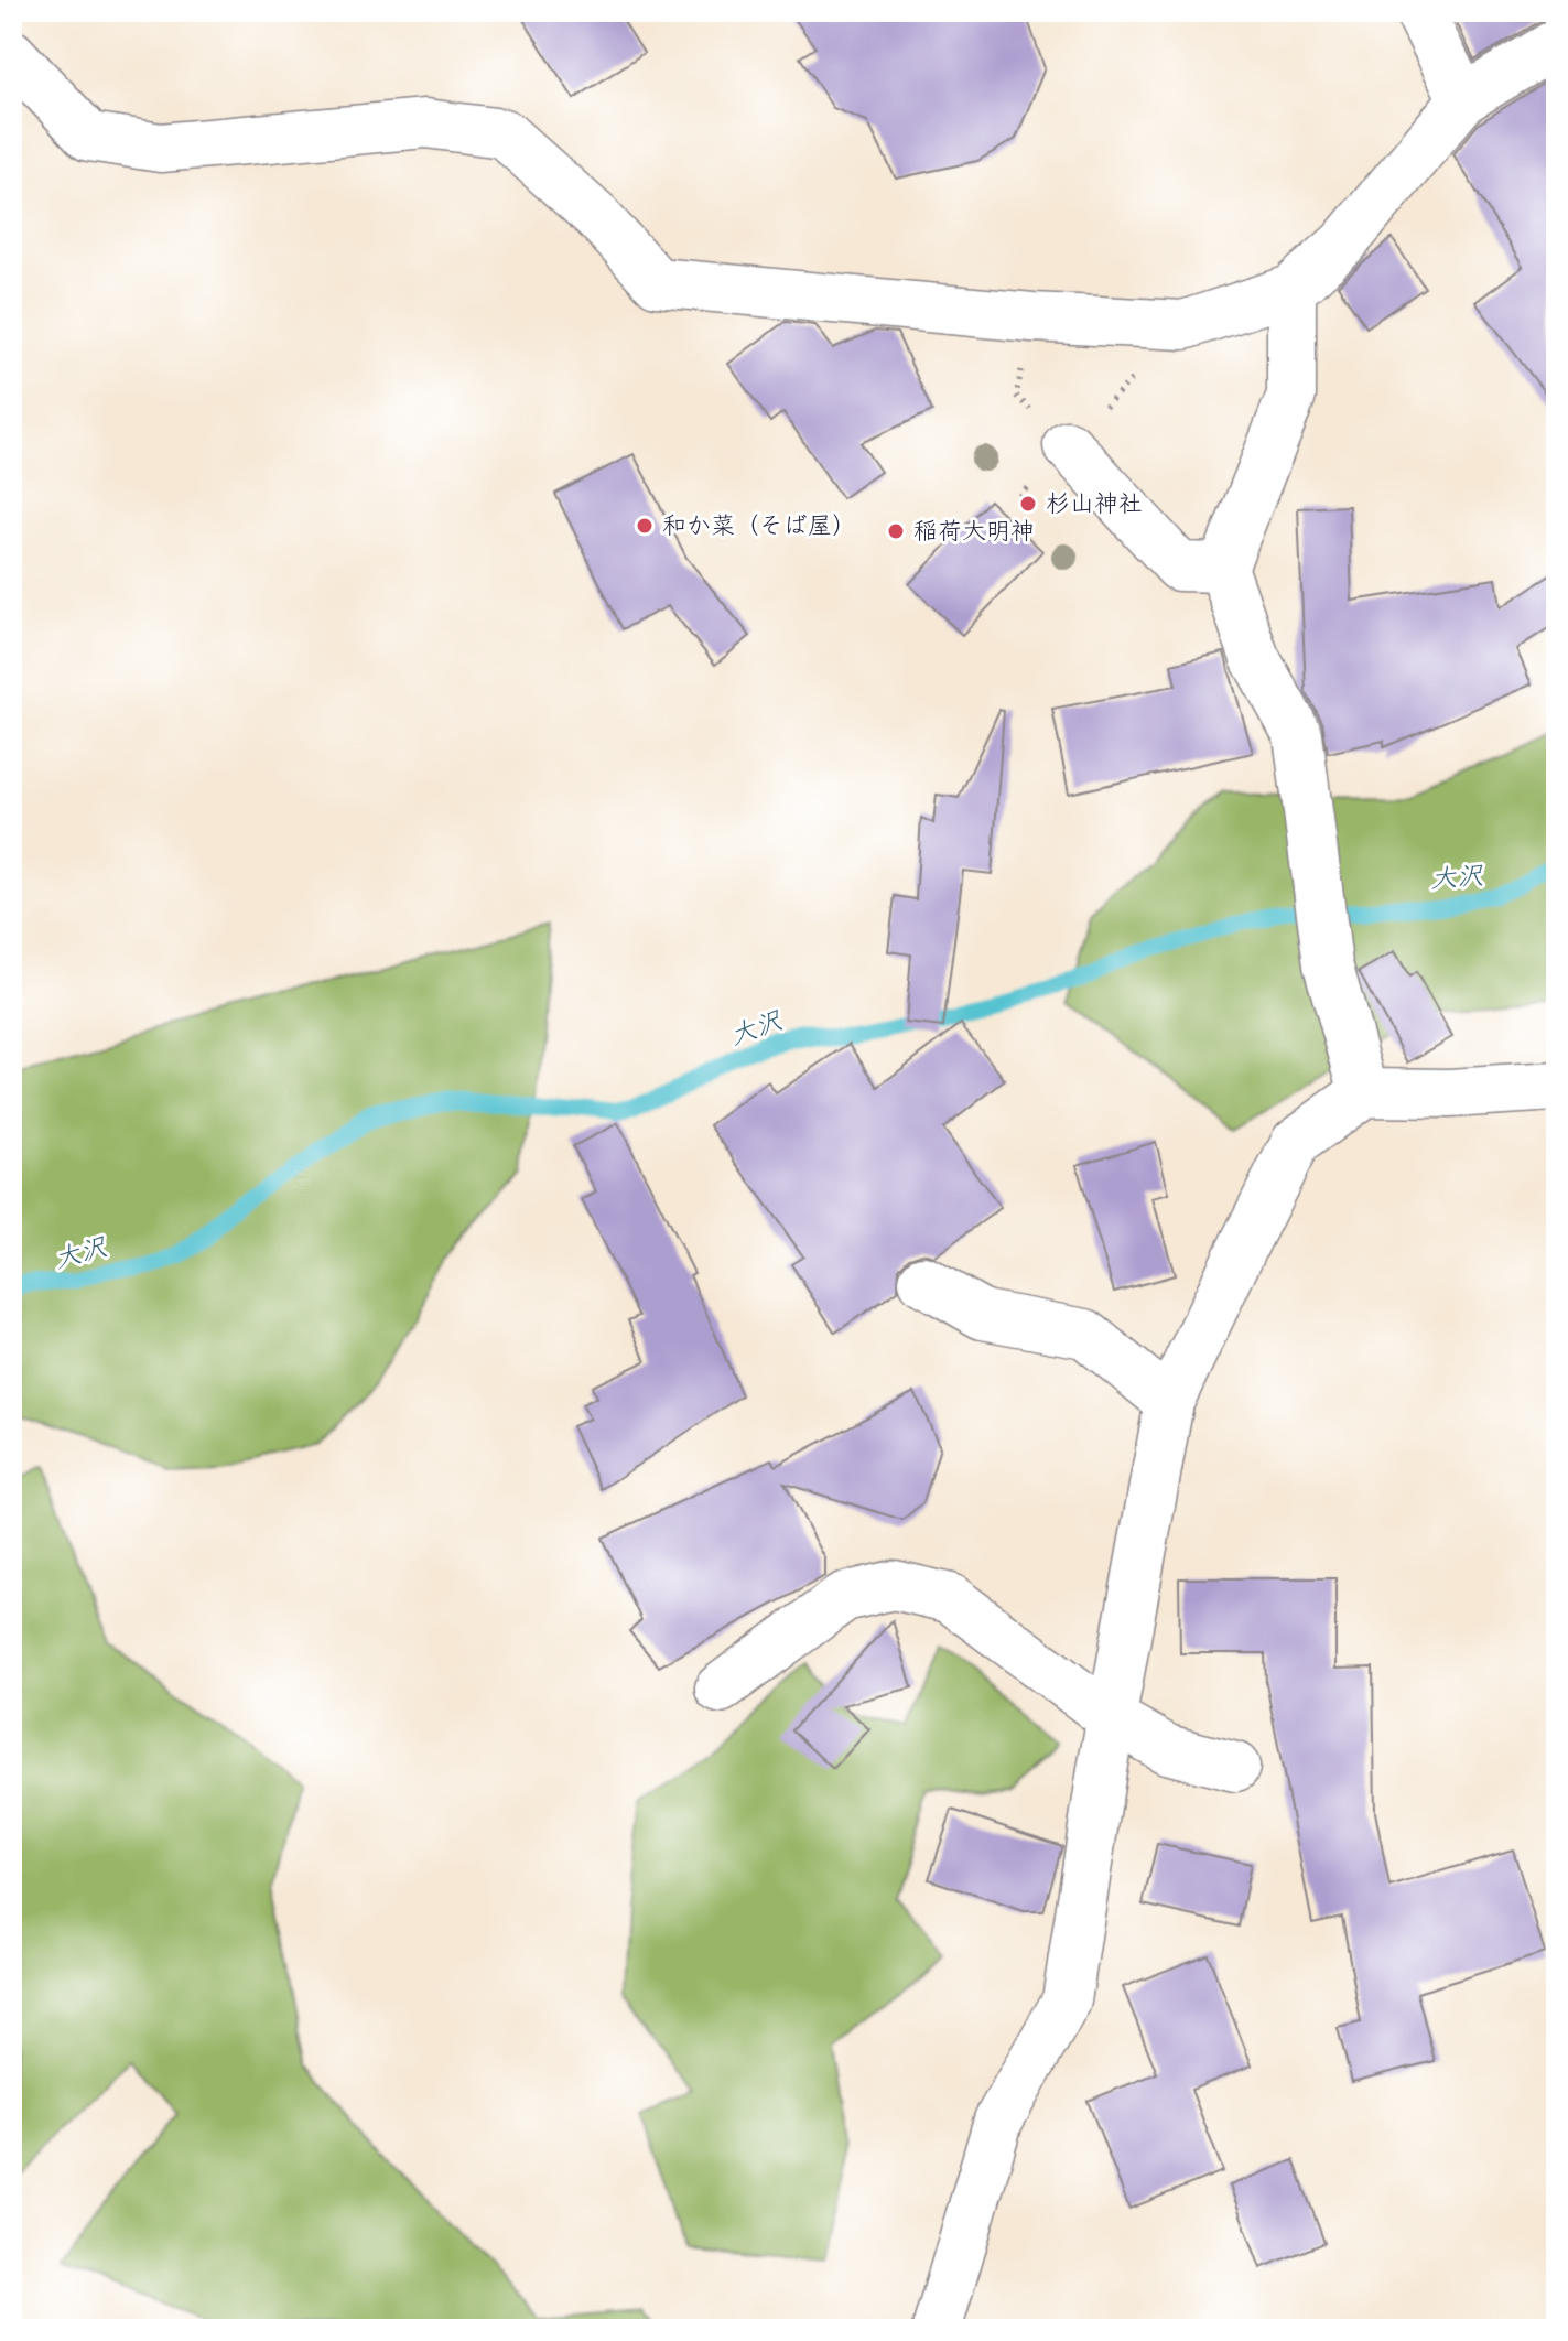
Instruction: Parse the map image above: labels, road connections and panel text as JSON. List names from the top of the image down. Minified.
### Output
{"water":["大沢"],"places":["杉山神社","和か菜（そば屋）","稲荷大明神"]}
